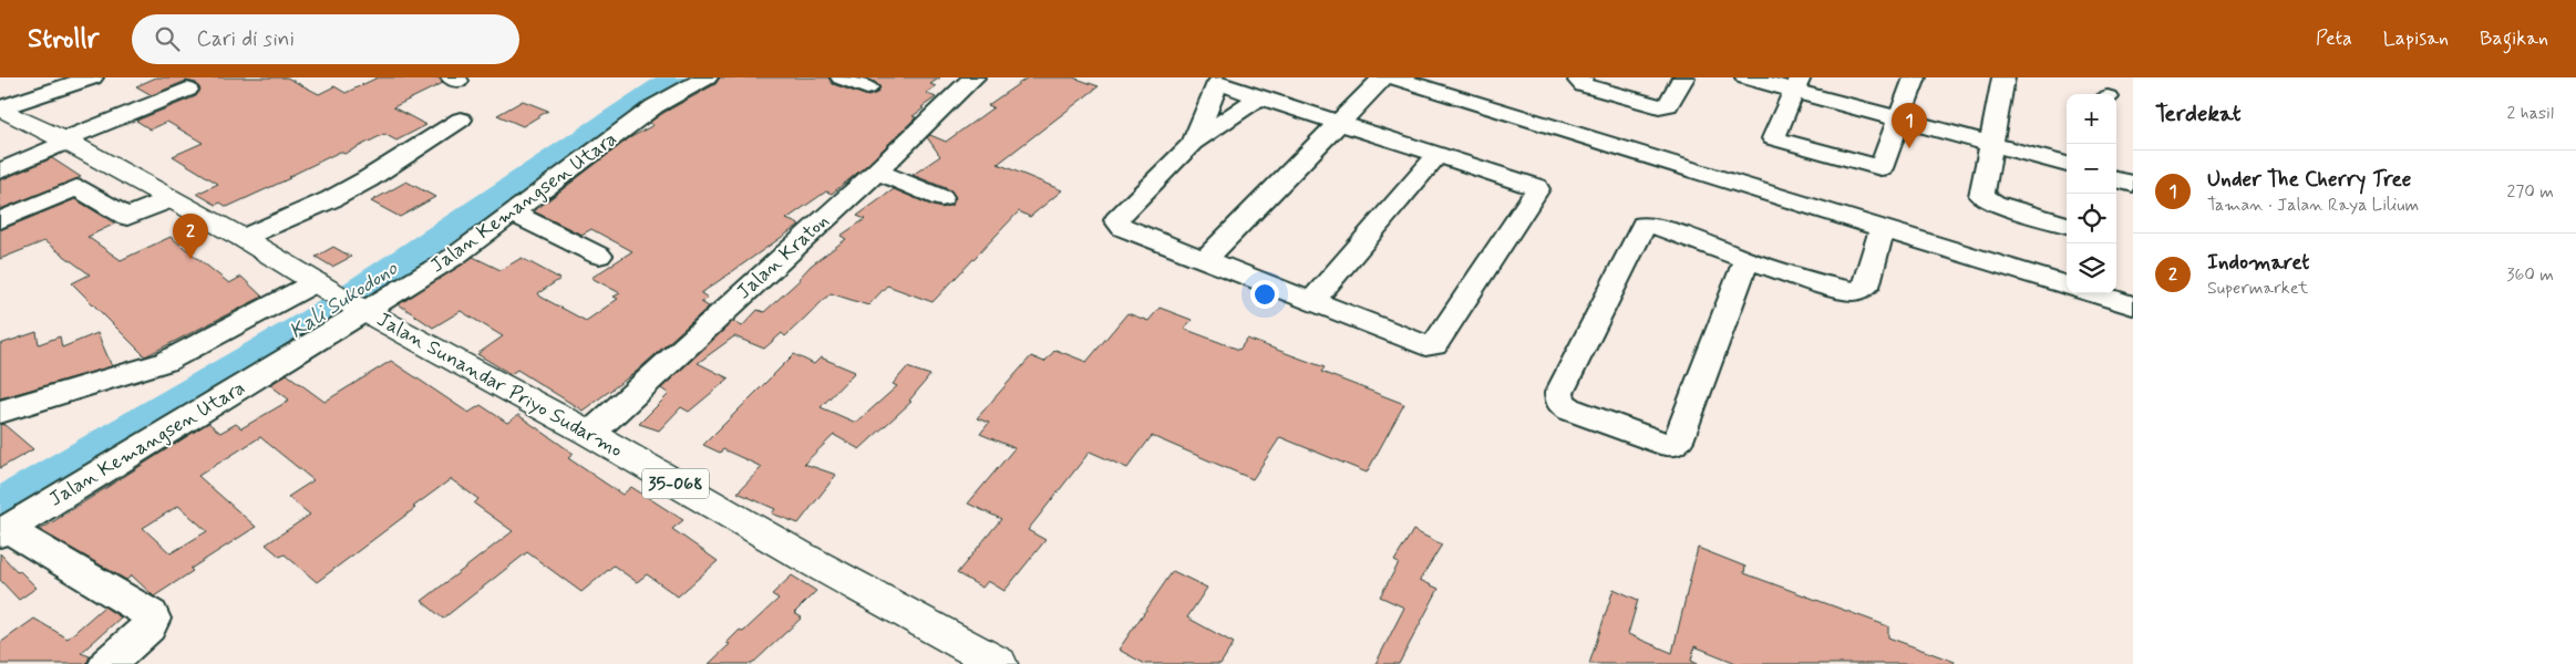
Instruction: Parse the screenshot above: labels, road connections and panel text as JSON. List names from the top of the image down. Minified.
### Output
{"streets":{"main road":["Jalan Sunandar Priyo Sudarmo","35-068"],"street":["Jalan Kemangsen Utara","Jalan Kraton"]},"crossings":[["Jalan Kemangsen Utara","Jalan Sunandar Priyo Sudarmo"],["Jalan Kraton","Jalan Sunandar Priyo Sudarmo"]],"water":["Kali Sukodono"],"page":{"header":"Strollr","search":"Cari di sini","nav":["Peta","Lapisan","Bagikan"],"heading":["Terdekat","2 hasil"],"map_buttons":["+","−"],"pins":["1","2"],"list":[{"mark":"1","name":"Under The Cherry Tree","note":"Taman · Jalan Raya Lilium","value":"270 m"},{"mark":"2","name":"Indomaret","note":"Supermarket","value":"360 m"}]}}
